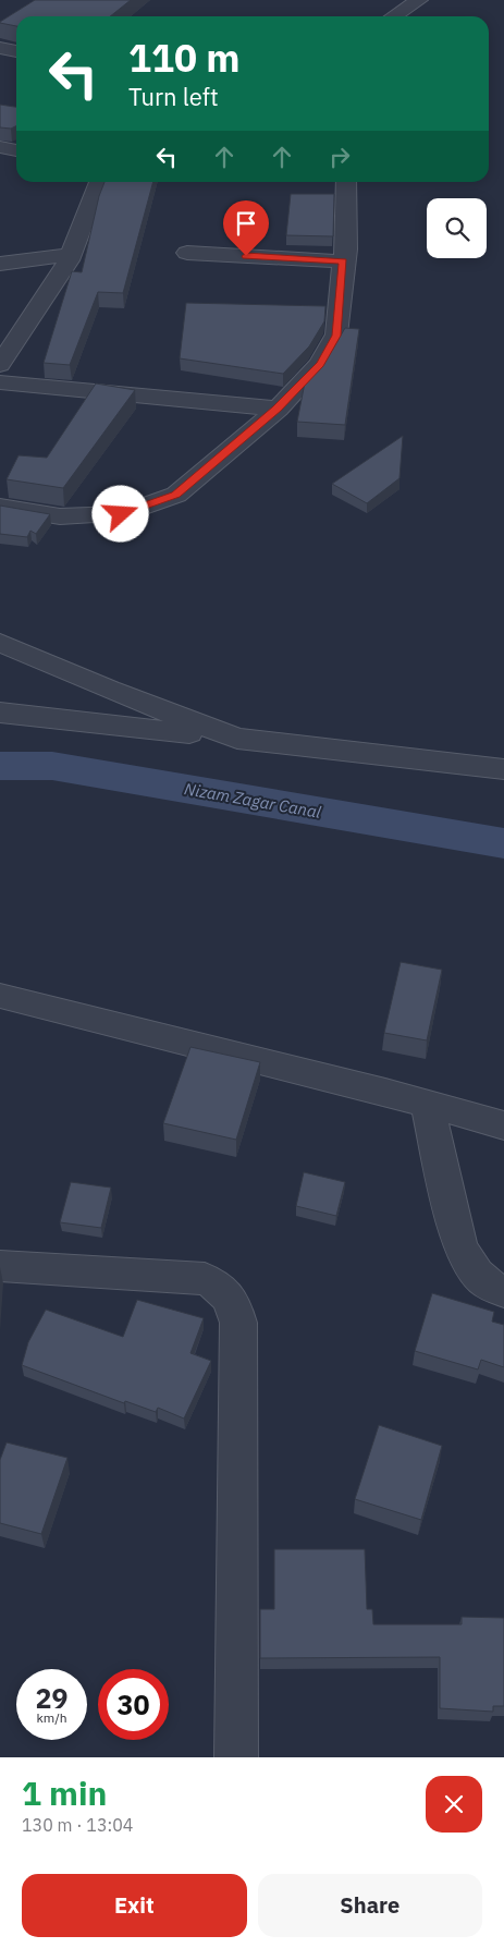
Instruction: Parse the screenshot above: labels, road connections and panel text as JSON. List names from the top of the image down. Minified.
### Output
{"water":["Nizam Zagar Canal"],"page":{"turn":["110 m","Turn left"],"speed":"29 km/h","limit":"30","heading":["1 min","130 m · 13:04"],"buttons":["Exit","Share"]}}
